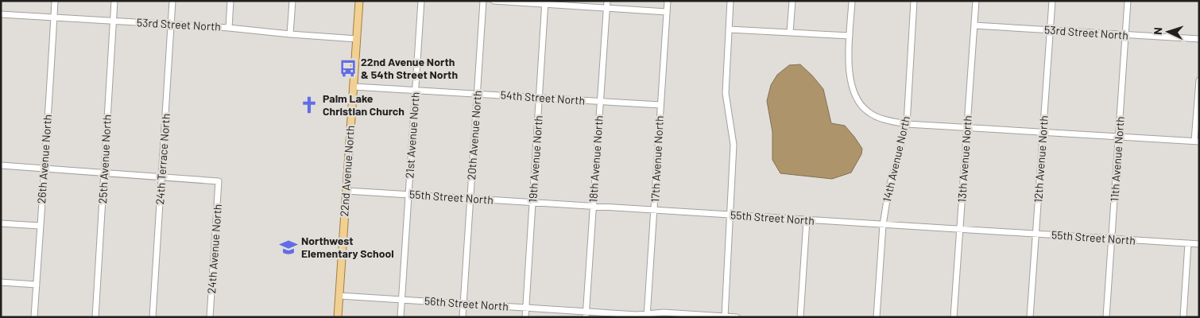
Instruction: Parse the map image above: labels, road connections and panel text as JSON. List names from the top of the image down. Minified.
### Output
{"streets":{"main road":["22nd Avenue North"],"street":["53rd Street North","54th Street North","21st Avenue North","20th Avenue North","26th Avenue North","25th Avenue North","24th Terrace North","19th Avenue North","18th Avenue North","17th Avenue North","14th Avenue North","13th Avenue North","12th Avenue North","11th Avenue North","55th Street North","24th Avenue North","56th Street North"]},"crossings":[["53rd Street North","26th Avenue North"],["53rd Street North","25th Avenue North"],["53rd Street North","24th Terrace North"],["53rd Street North","13th Avenue North"],["53rd Street North","12th Avenue North"],["53rd Street North","11th Avenue North"],["53rd Street North","22nd Avenue North"],["54th Street North","21st Avenue North"],["54th Street North","20th Avenue North"],["54th Street North","19th Avenue North"],["54th Street North","18th Avenue North"],["54th Street North","17th Avenue North"],["54th Street North","22nd Avenue North"],["21st Avenue North","55th Street North"],["21st Avenue North","56th Street North"],["20th Avenue North","55th Street North"],["20th Avenue North","56th Street North"],["24th Terrace North","24th Avenue North"],["19th Avenue North","55th Street North"],["19th Avenue North","56th Street North"],["18th Avenue North","55th Street North"],["18th Avenue North","56th Street North"],["17th Avenue North","55th Street North"],["17th Avenue North","56th Street North"],["14th Avenue North","55th Street North"],["13th Avenue North","55th Street North"],["12th Avenue North","55th Street North"],["11th Avenue North","55th Street North"],["22nd Avenue North","55th Street North"],["22nd Avenue North","56th Street North"]],"places":{"bus stop":["22nd Avenue North & 54th Street North"],"church":["Palm Lake Christian Church"],"school or university":["Northwest Elementary School"]},"north":"left"}
